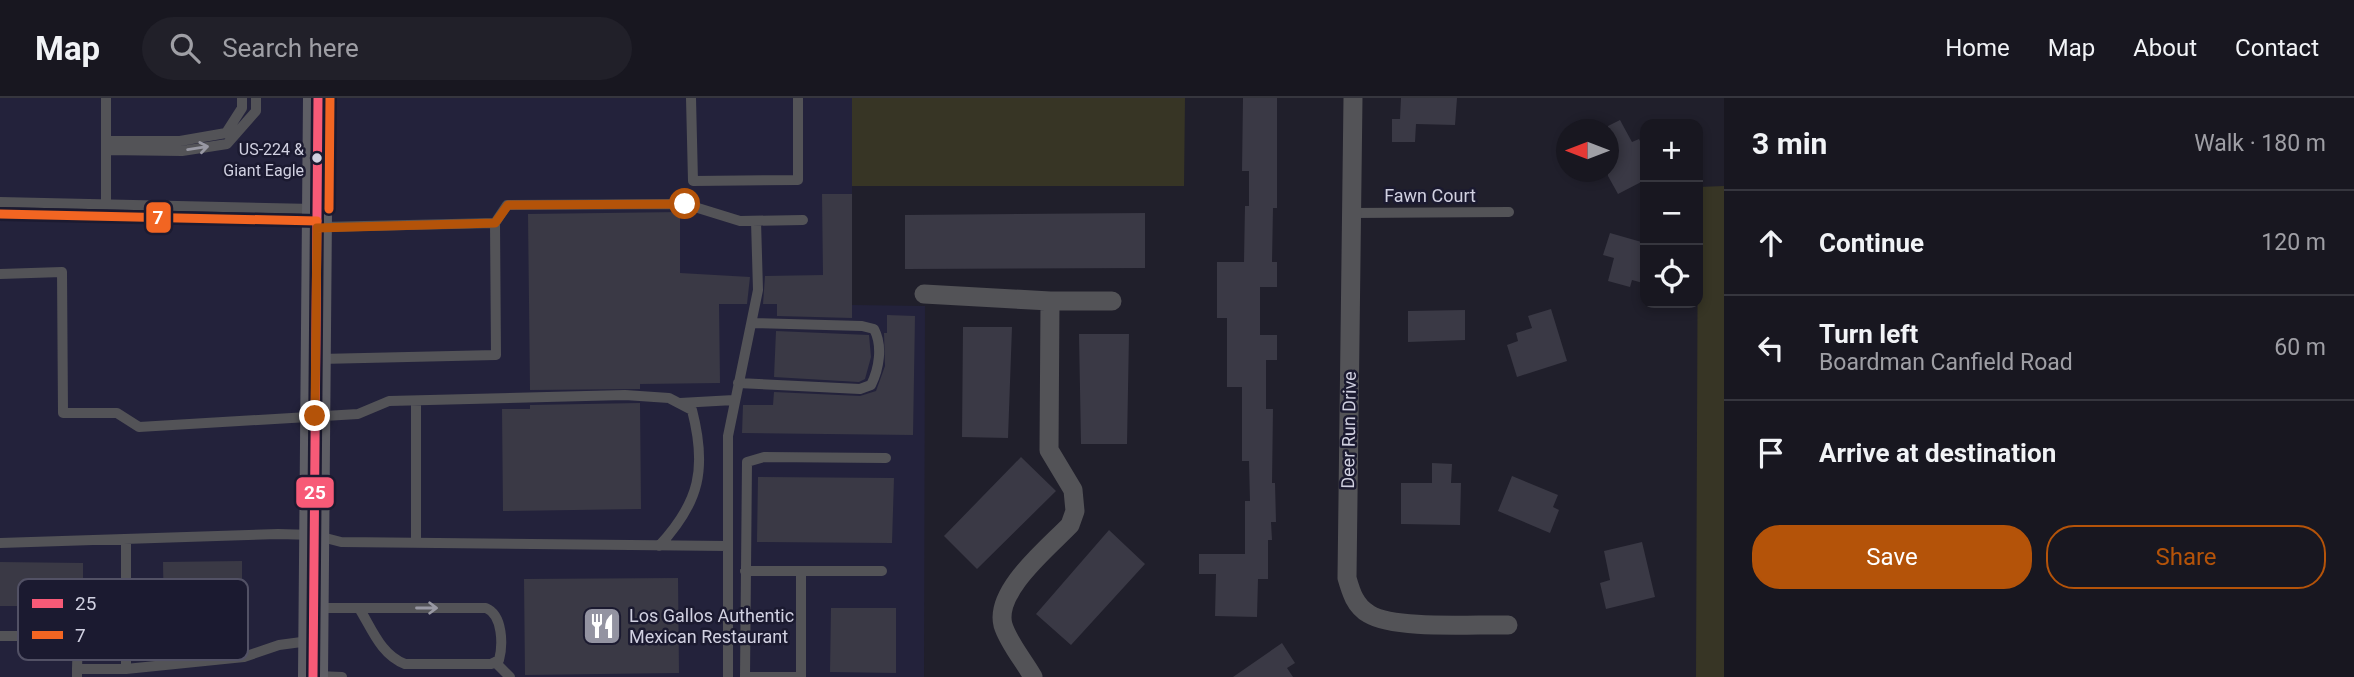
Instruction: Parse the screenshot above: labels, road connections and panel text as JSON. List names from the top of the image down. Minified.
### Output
{"streets":{"street":["Deer Run Drive"],"lane":["Fawn Court"]},"crossings":[["Fawn Court","Deer Run Drive"]],"places":{"other":["US-224 & Giant Eagle"],"restaurant":["Los Gallos Authentic Mexican Restaurant"]},"lines":["transit line 25","transit line 7"],"legend":["25","7"],"north":"left","page":{"header":"Map","search":"Search here","nav":["Home","Map","About","Contact"],"heading":["3 min","Walk · 180 m"],"map_buttons":["+","−"],"list":[["Continue","120 m"],["Turn left","Boardman Canfield Road","60 m"],"Arrive at destination"],"buttons":["Save","Share"]}}
